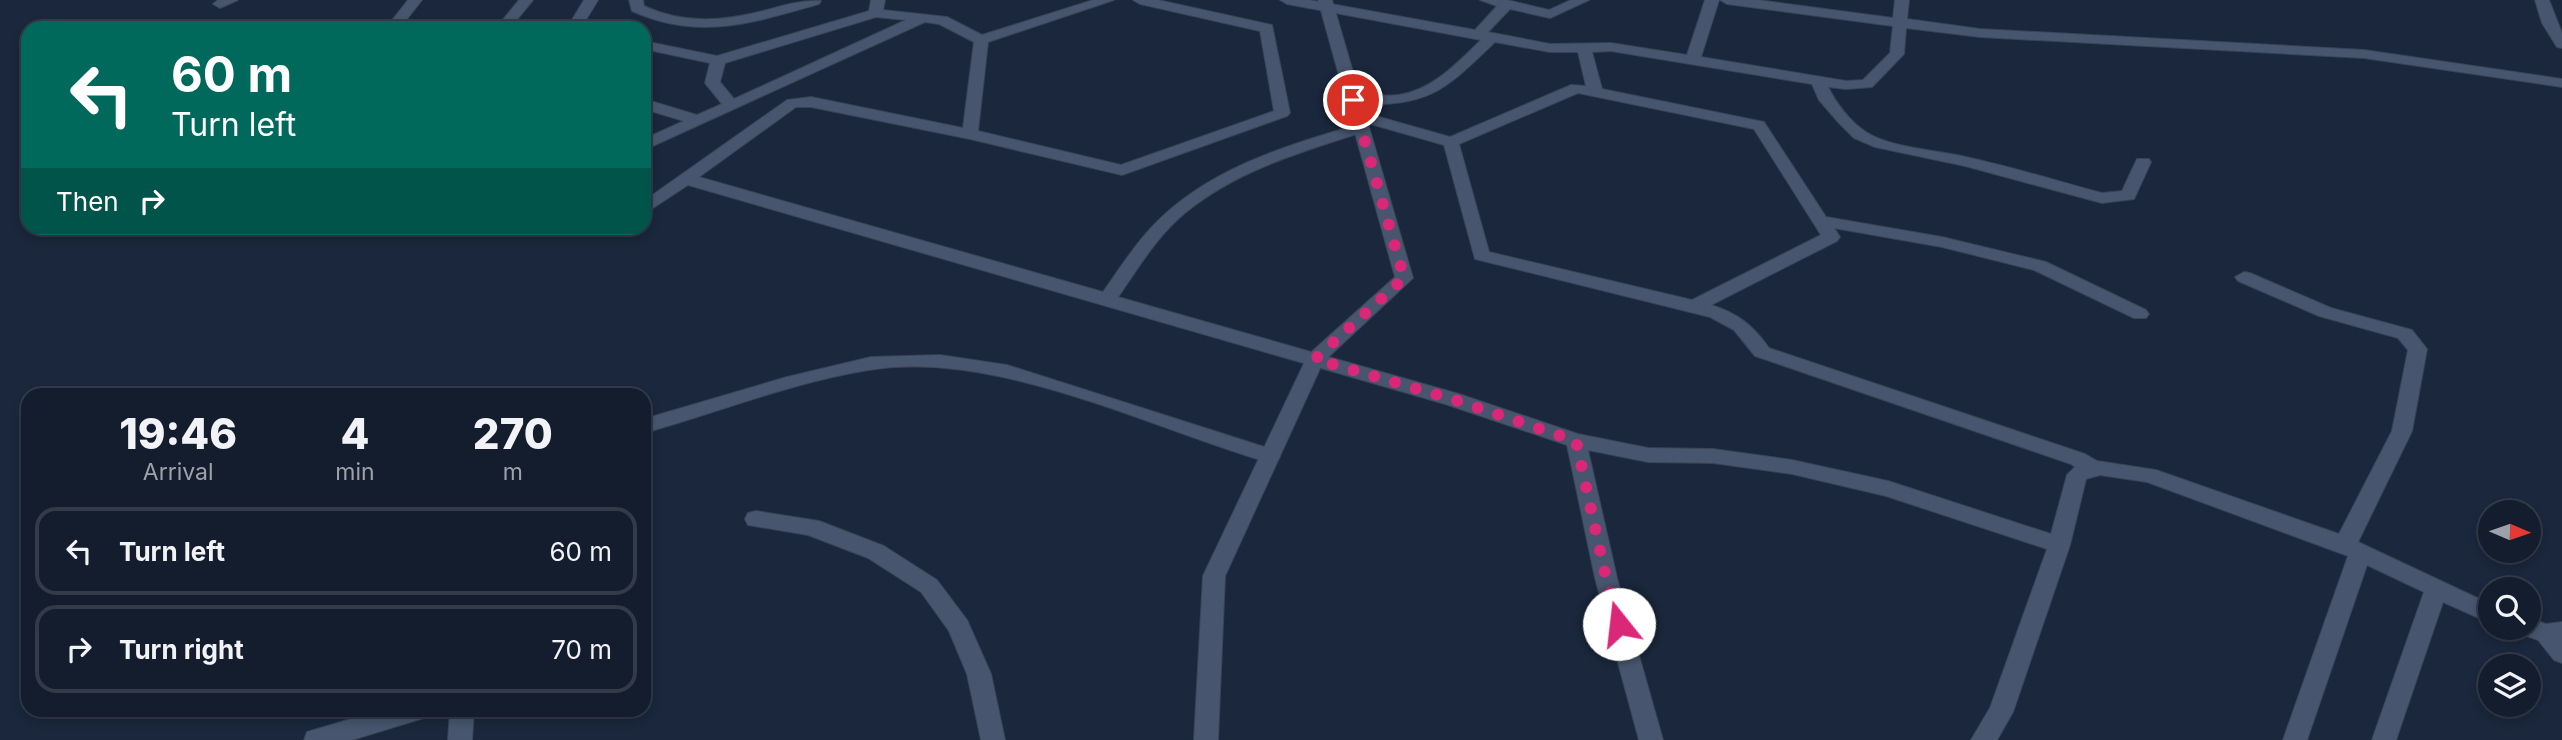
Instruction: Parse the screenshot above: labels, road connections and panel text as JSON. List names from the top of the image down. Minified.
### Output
{"north":"right","page":{"turn":["60 m","Turn left"],"then":"Then","eta":["19:46","Arrival","4","min","270","m"],"list":[{"name":"Turn left","value":"60 m"},{"name":"Turn right","value":"70 m"}]}}
